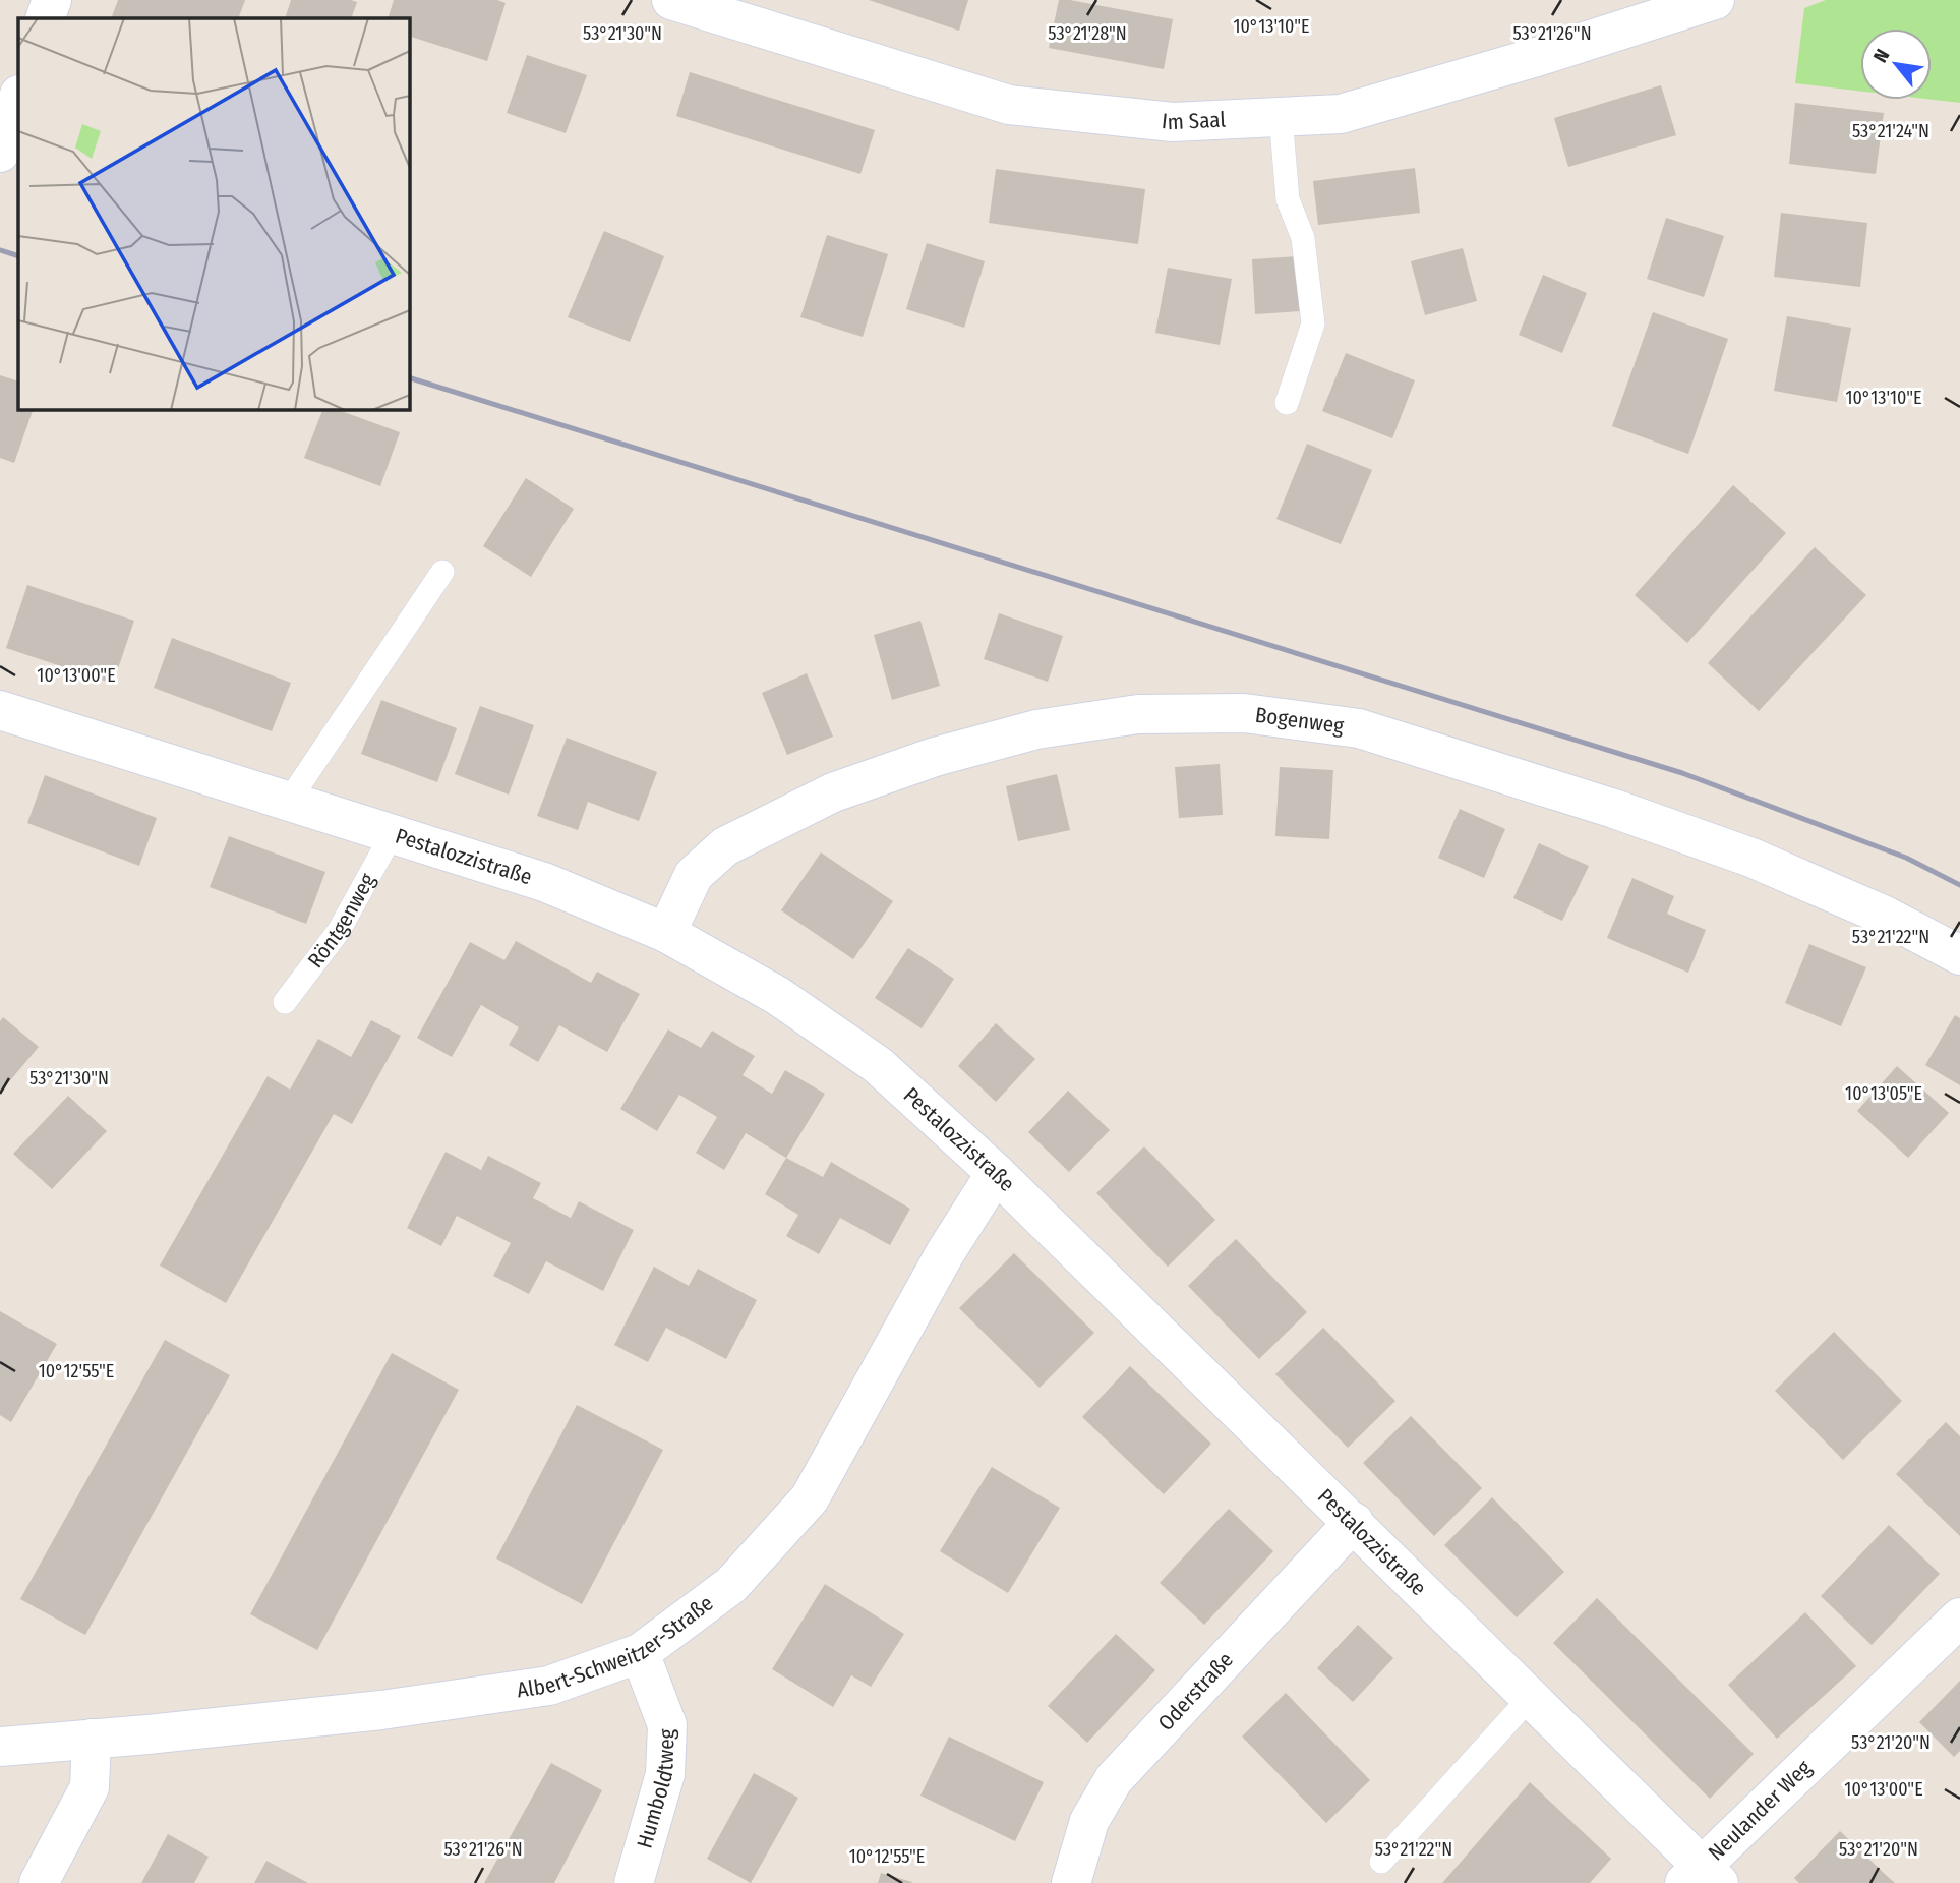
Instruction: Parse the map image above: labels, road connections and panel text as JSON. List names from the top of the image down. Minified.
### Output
{"streets":{"street":["Im Saal","Bogenweg","Pestalozzistraße","Albert-Schweitzer-Straße","Oderstraße","Humboldtweg","Neulander Weg"],"lane":["Röntgenweg"]},"crossings":[["Bogenweg","Pestalozzistraße"],["Pestalozzistraße","Röntgenweg"],["Pestalozzistraße","Albert-Schweitzer-Straße"],["Pestalozzistraße","Oderstraße"],["Pestalozzistraße","Neulander Weg"],["Albert-Schweitzer-Straße","Humboldtweg"]],"north":"top left","coordinates":["10°13'10\"E","53°21'30\"N","53°21'28\"N","53°21'26\"N","53°21'24\"N","10°13'00\"E","53°21'22\"N","10°13'05\"E","10°12'55\"E","53°21'20\"N"]}
